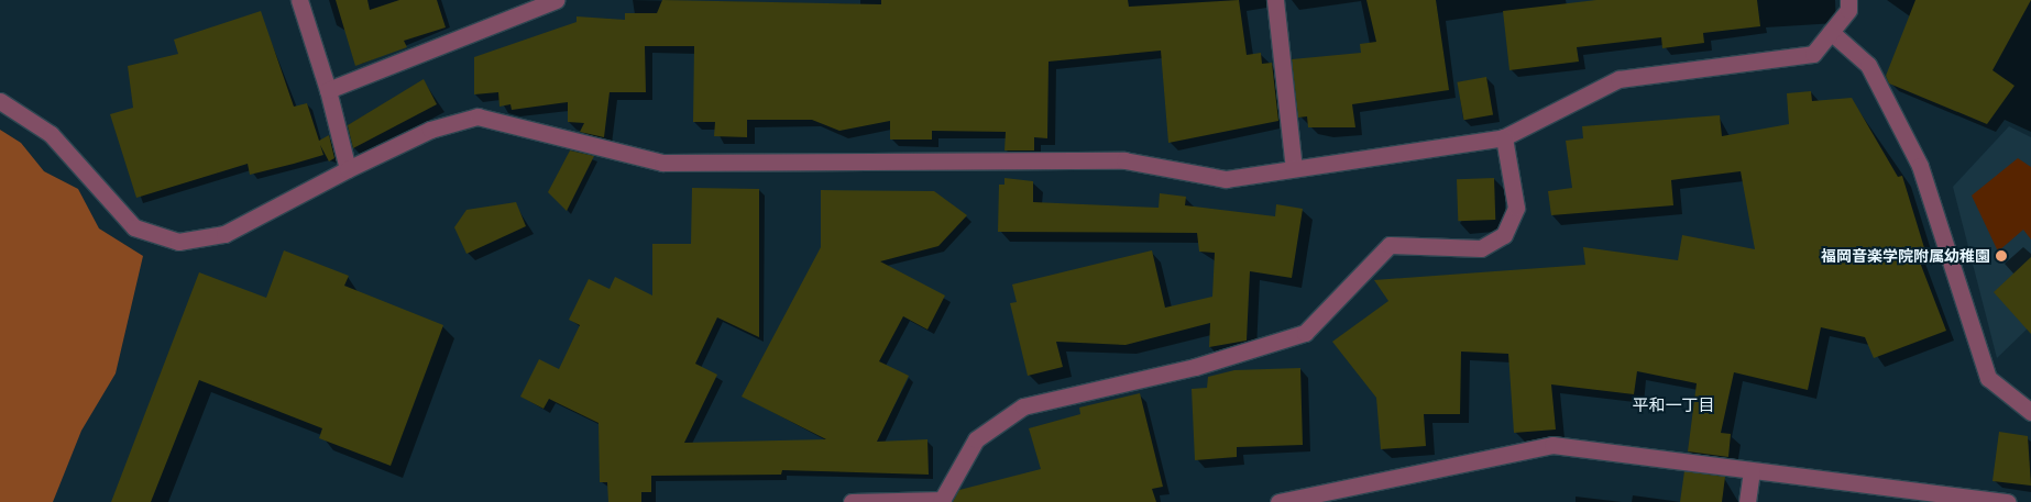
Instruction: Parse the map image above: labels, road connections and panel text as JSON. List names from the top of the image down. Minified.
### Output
{"districts":["平和一丁目"],"places":["福岡音楽学院附属幼稚園"]}
